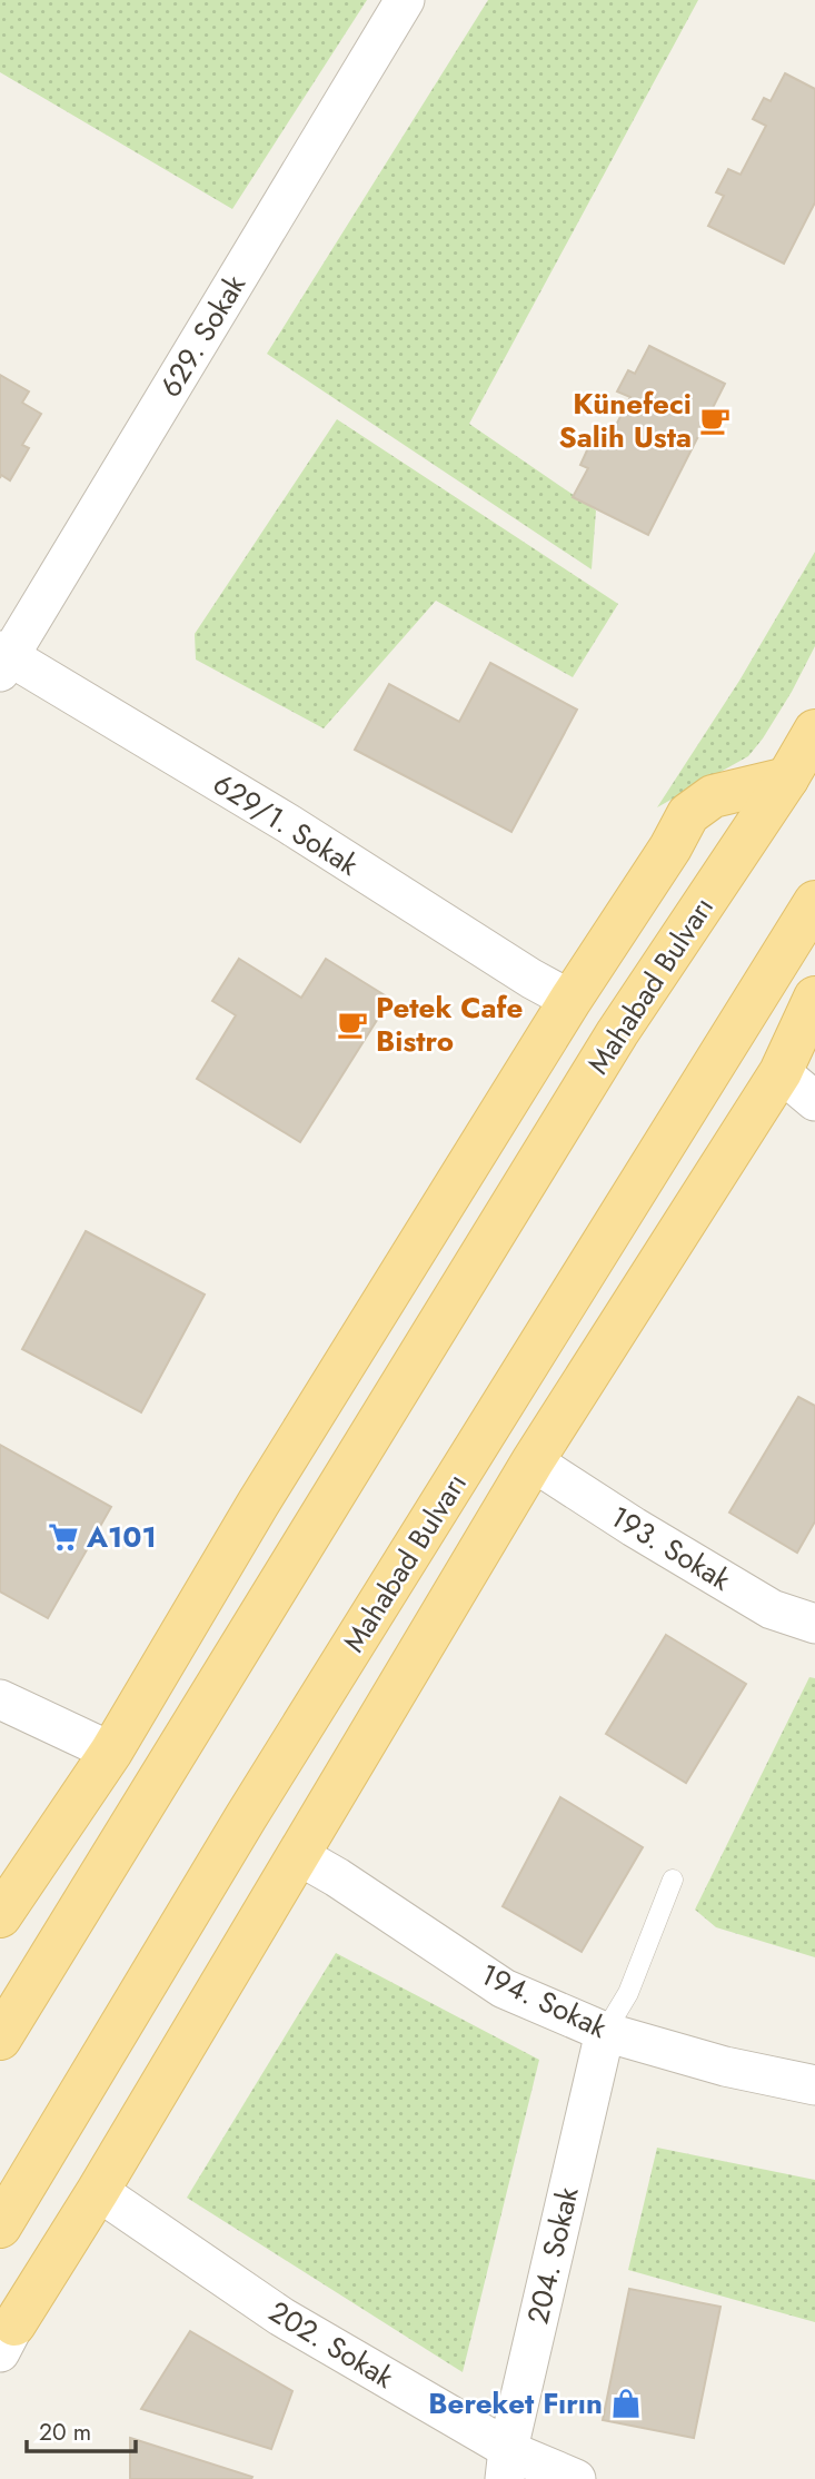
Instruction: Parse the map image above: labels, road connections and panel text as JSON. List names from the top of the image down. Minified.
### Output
{"streets":{"main road":["Mahabad Bulvarı"],"street":["629. Sokak","629/1. Sokak","193. Sokak","194. Sokak","204. Sokak","202. Sokak"]},"crossings":[["629. Sokak","629/1. Sokak"],["194. Sokak","204. Sokak"],["204. Sokak","202. Sokak"]],"places":{"cafe":["Künefeci Salih Usta","Petek Cafe Bistro"],"supermarket":["A101"],"shop":["Bereket Fırın"]},"scale_bar":"20 m"}
